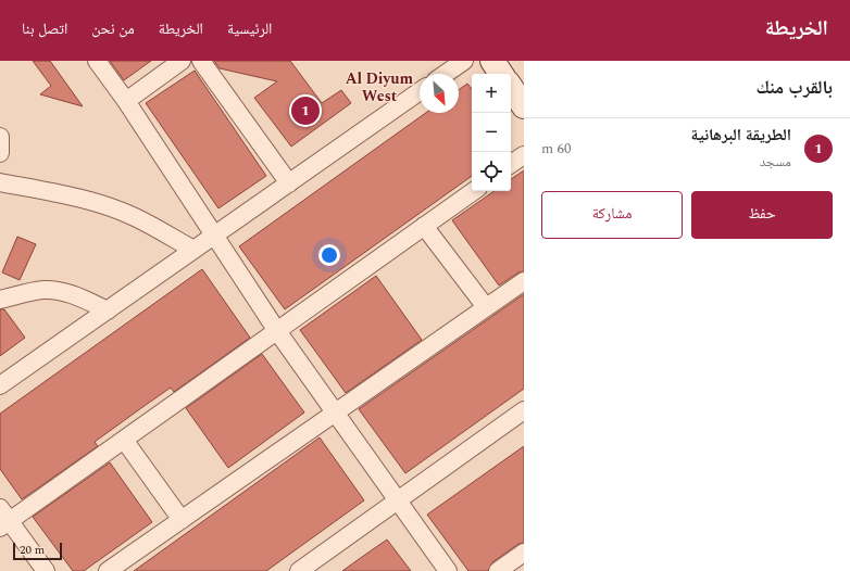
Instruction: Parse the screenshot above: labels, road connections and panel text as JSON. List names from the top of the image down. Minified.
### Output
{"districts":["Al Diyum West"],"scale_bar":"20 m","north":"bottom right","page":{"header":"الخريطة","nav":["الرئيسية","الخريطة","من نحن","اتصل بنا"],"heading":"بالقرب منك","map_buttons":["+","−"],"pins":"1","list":[{"mark":"1","name":"الطريقة البرهانية","note":"مسجد","value":"60 m"}],"buttons":["حفظ","مشاركة"],"scale":"20 m"}}
